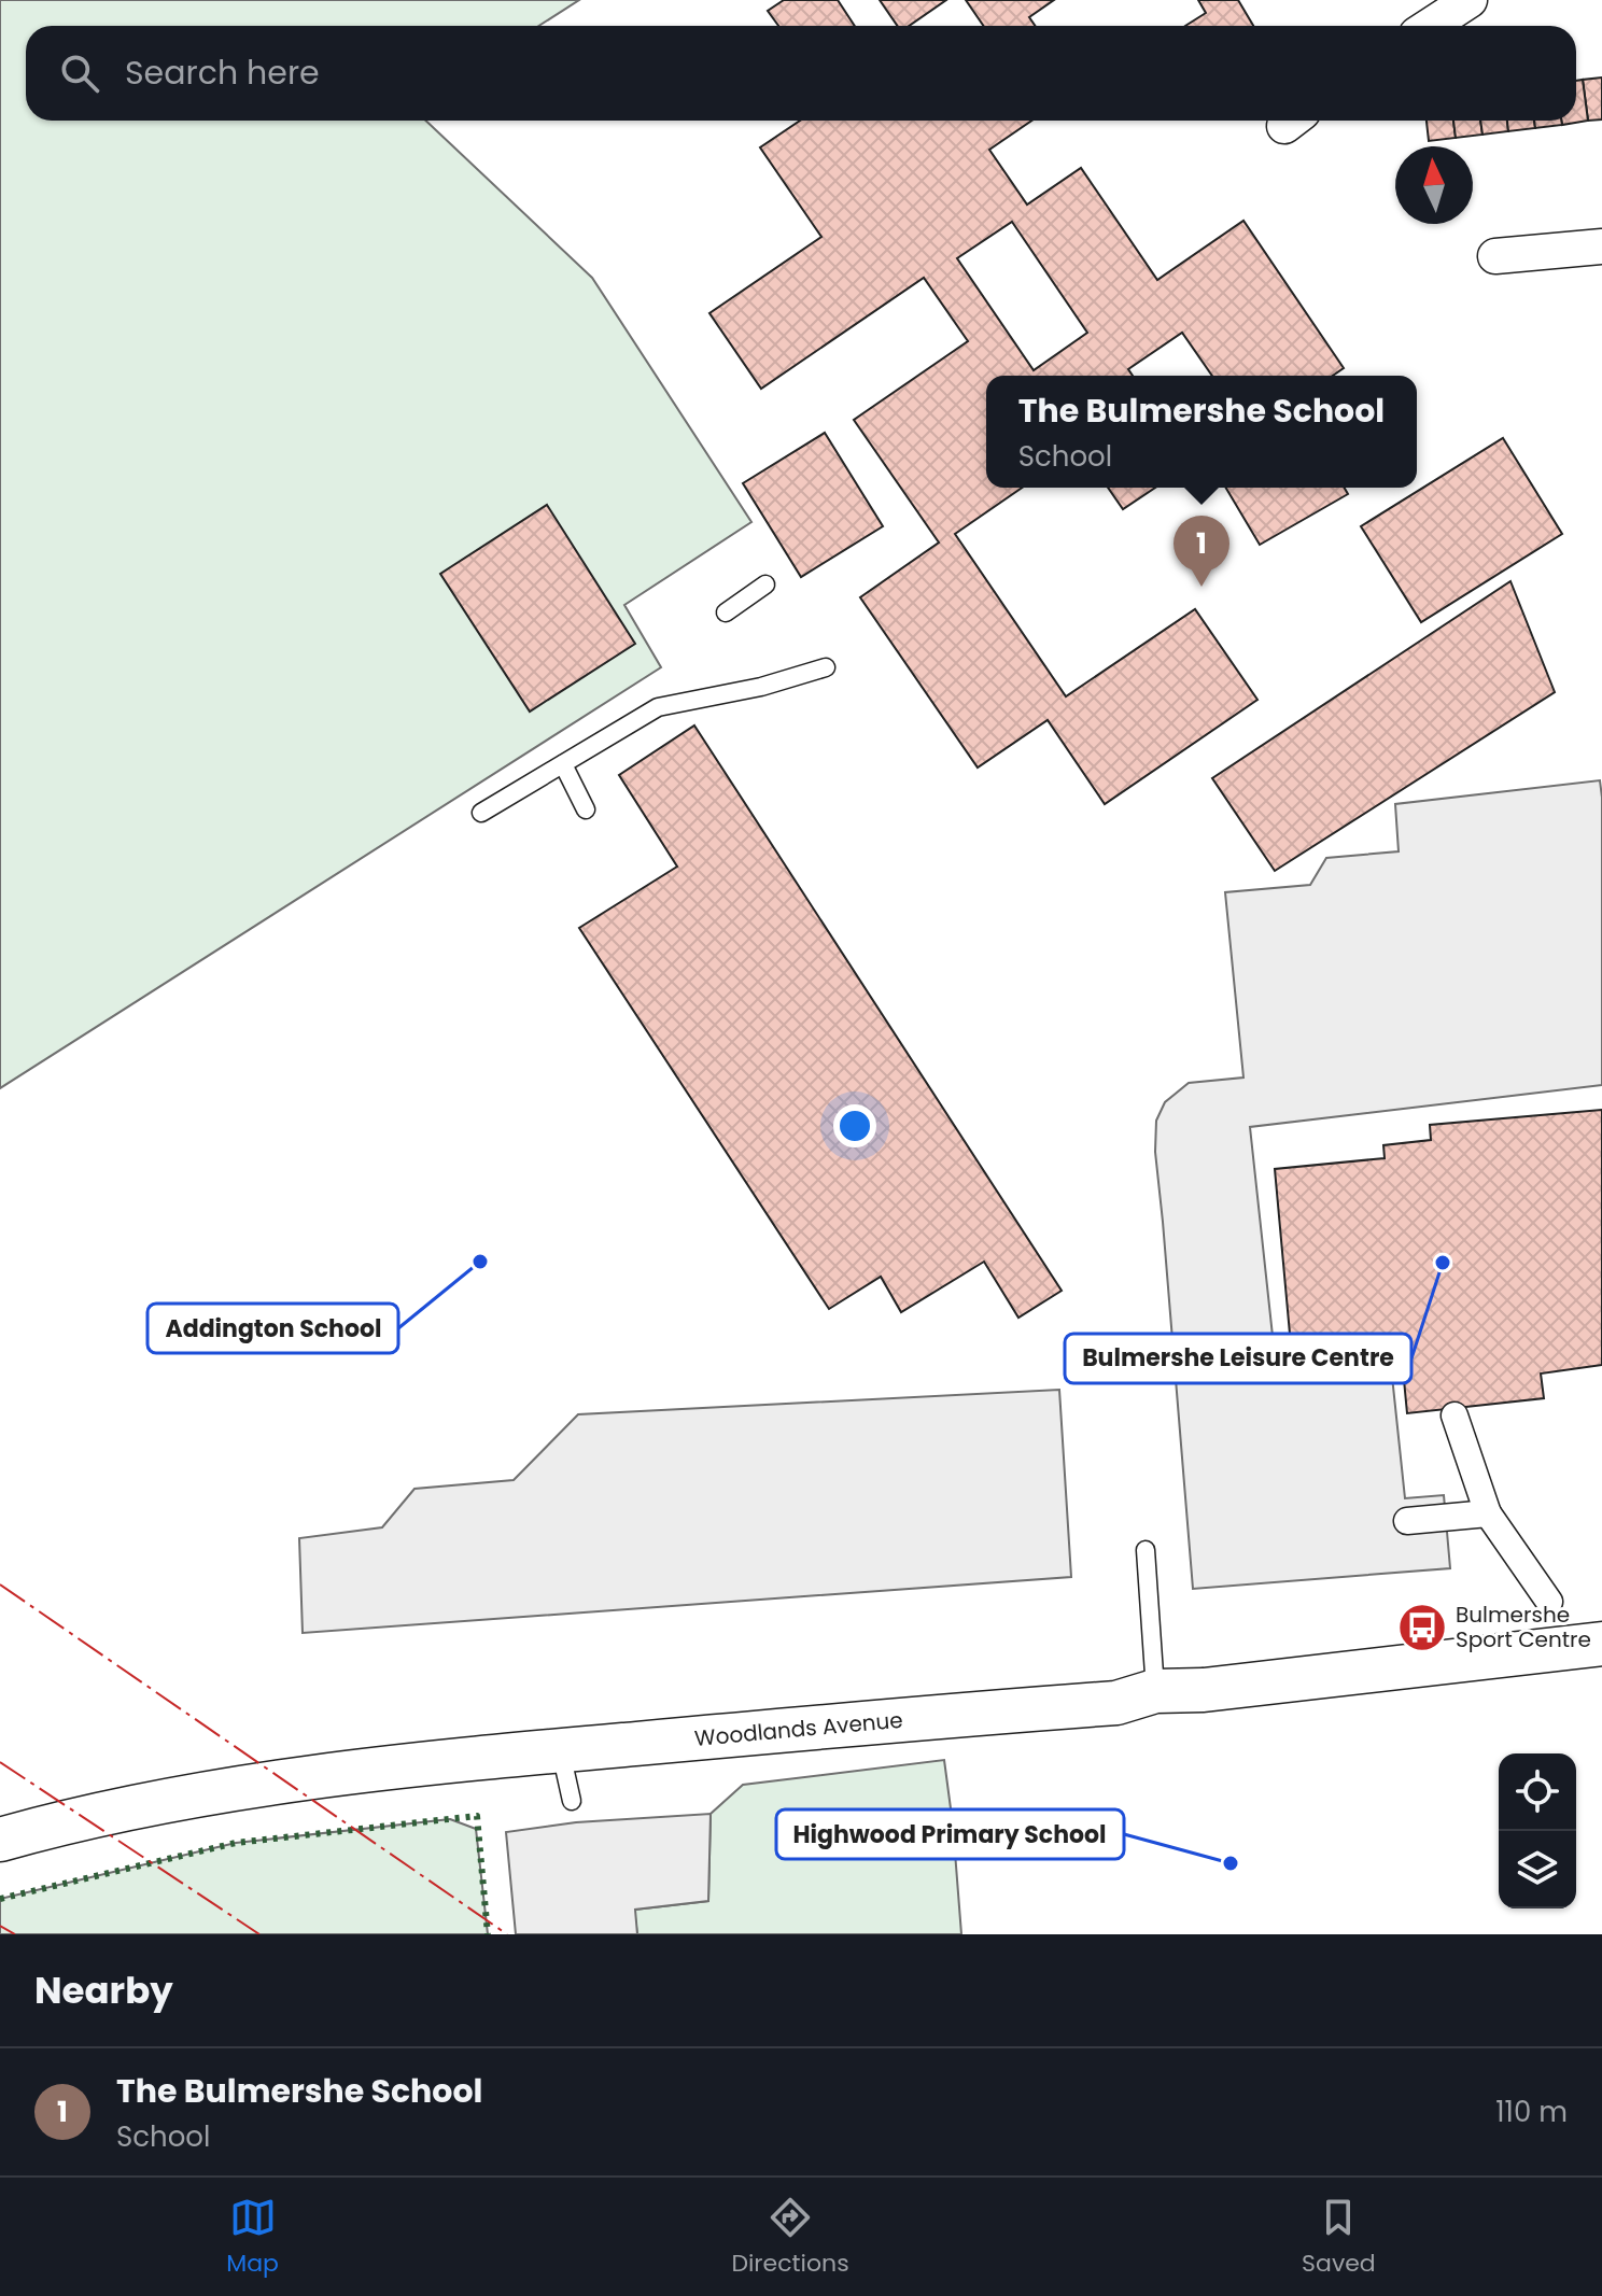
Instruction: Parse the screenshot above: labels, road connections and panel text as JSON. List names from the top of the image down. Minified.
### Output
{"streets":{"street":["Woodlands Avenue"]},"places":{"other":["Addington School","Bulmershe Leisure Centre","Highwood Primary School"],"bus stop":["Bulmershe Sport Centre"]},"north":"top","page":{"search":"Search here","popup":["The Bulmershe School","School"],"pins":"1","heading":"Nearby","list":[{"mark":"1","name":"The Bulmershe School","note":"School","value":"110 m"}],"nav":["Map","Directions","Saved"]}}
